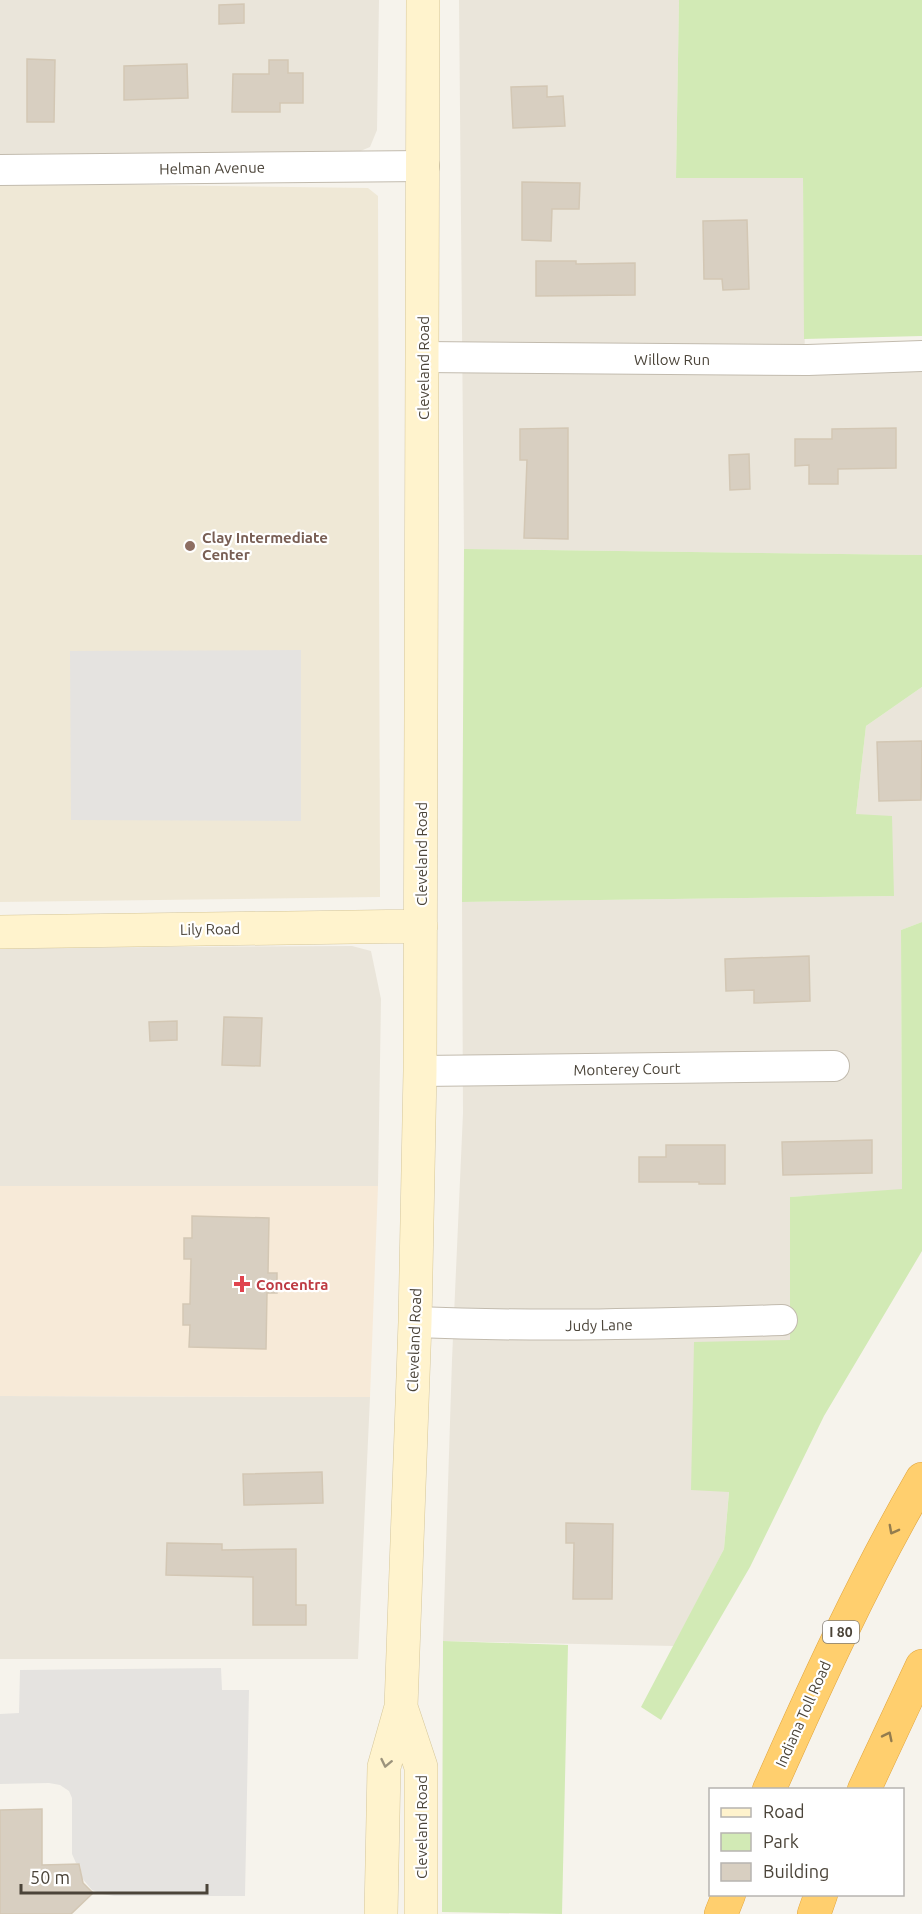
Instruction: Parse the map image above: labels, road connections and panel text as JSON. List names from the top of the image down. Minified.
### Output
{"streets":{"highway":["I 80","Indiana Toll Road"],"main road":["Cleveland Road","Lily Road"],"street":["Helman Avenue","Willow Run","Monterey Court","Judy Lane"]},"crossings":[["Helman Avenue","Cleveland Road"],["Willow Run","Cleveland Road"],["Cleveland Road","Lily Road"],["Cleveland Road","Monterey Court"],["Cleveland Road","Judy Lane"]],"places":{"other":["Clay Intermediate Center"],"health":["Concentra"]},"legend":["Road","Park","Building"],"scale_bar":"50 m"}
